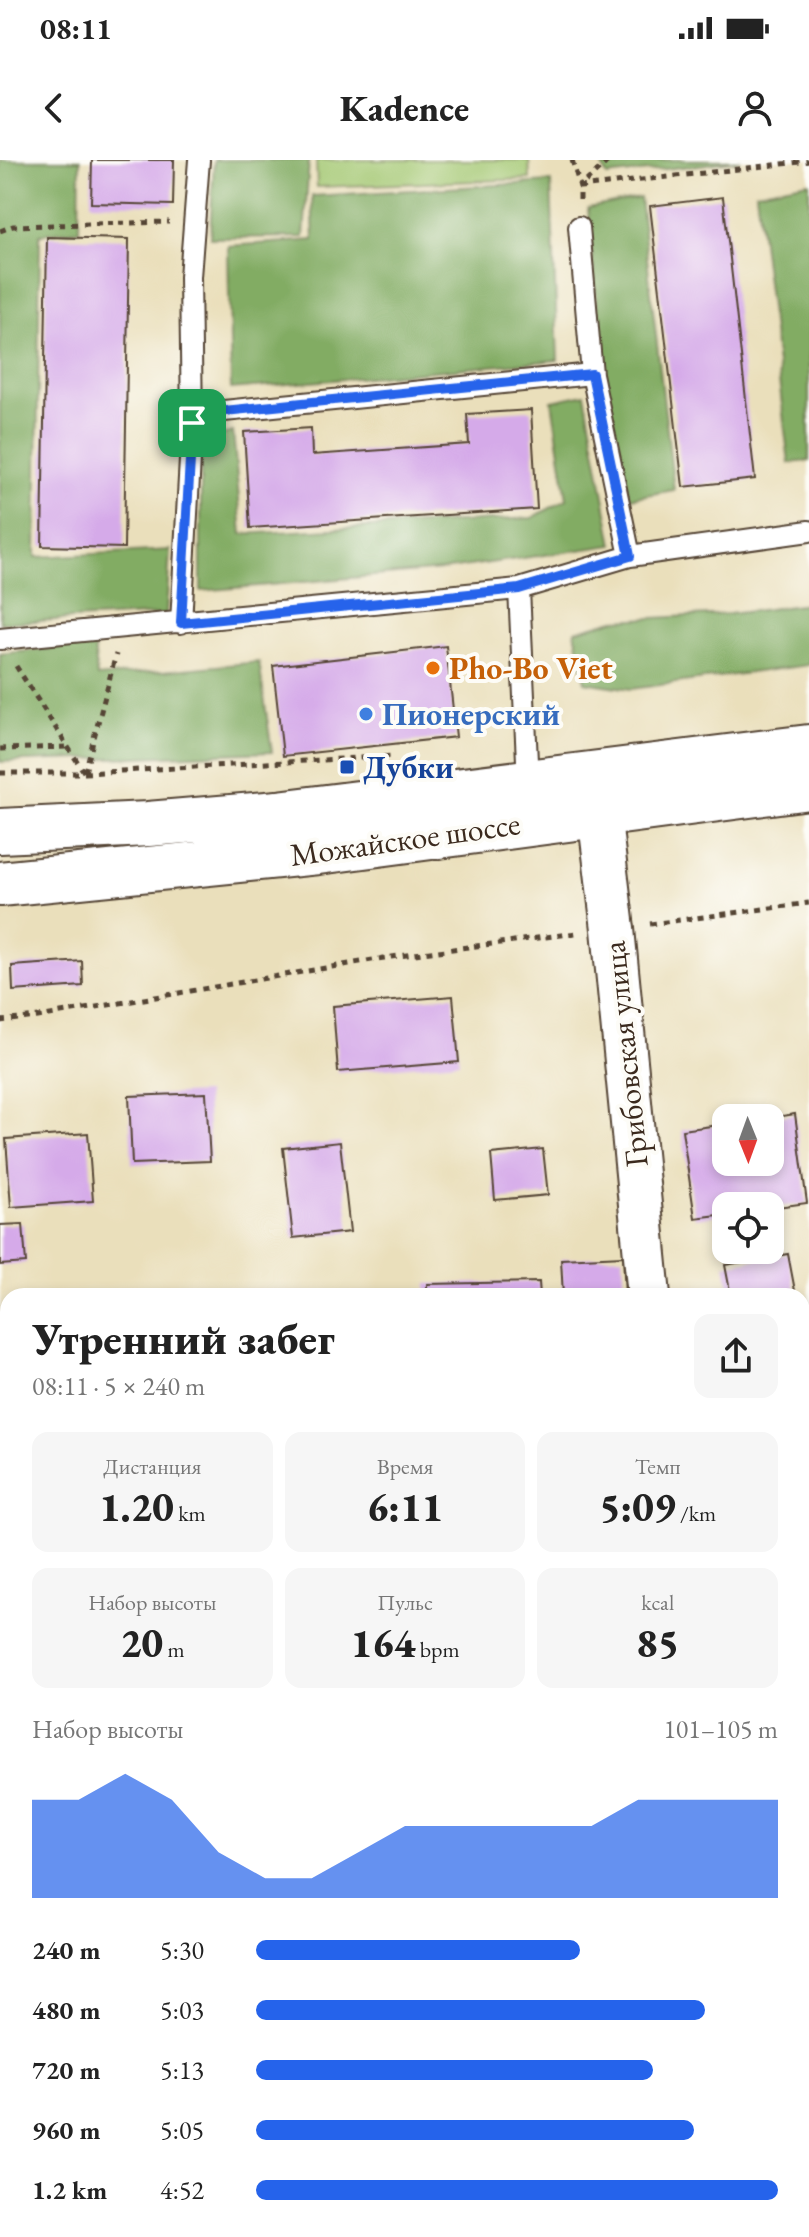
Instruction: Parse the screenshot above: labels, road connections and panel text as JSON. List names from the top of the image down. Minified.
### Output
{"streets":{"main road":["Можайское шоссе"],"street":["Грибовская улица"]},"crossings":[["Можайское шоссе","Грибовская улица"]],"places":{"other":["Pho-Bo Viet","Пионерский"],"transit":["Дубки"]},"north":"bottom","page":{"status":"08:11","header":"Kadence","heading":["Утренний забег","08:11 · 5 × 240 m"],"stats":[["Дистанция","1.20 km"],["Время","6:11"],["Темп","5:09 /km"],["Набор высоты","20 m"],["Пульс","164 bpm"],["kcal","85"]],"chart":["Набор высоты","101–105 m"],"list":[{"name":"240 m","note":"5:30"},{"name":"480 m","note":"5:03"},{"name":"720 m","note":"5:13"},{"name":"960 m","note":"5:05"},{"name":"1.2 km","note":"4:52"}]}}
